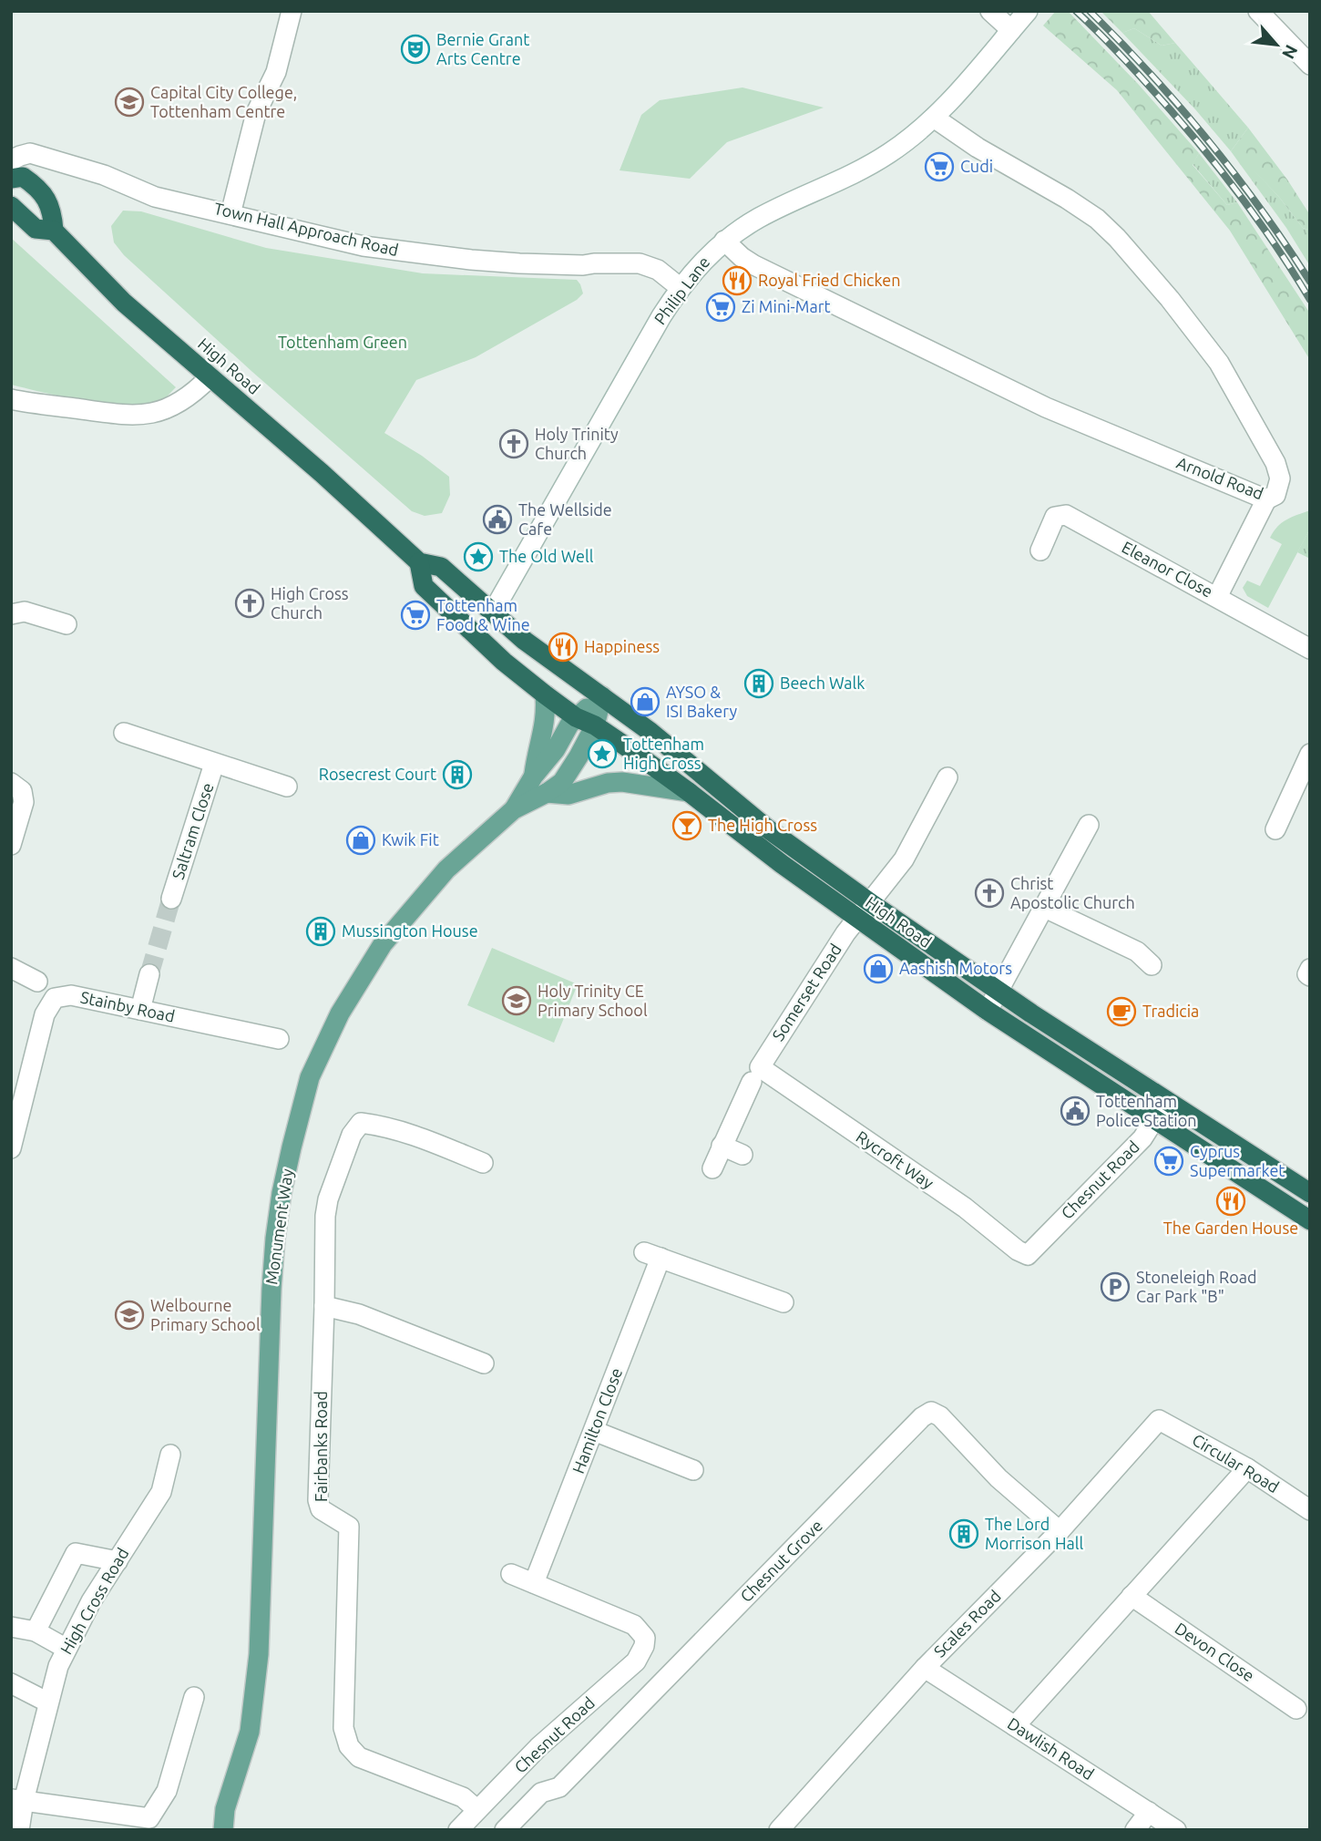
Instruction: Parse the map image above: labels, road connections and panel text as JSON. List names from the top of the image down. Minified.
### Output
{"streets":{"highway":["High Road"],"main road":["Monument Way"],"street":["Town Hall Approach Road","Philip Lane","Arnold Road","Eleanor Close","Saltram Close","Somerset Road","Stainby Road","Rycroft Way","Chesnut Road","Hamilton Close","Fairbanks Road","Circular Road","Chesnut Grove","High Cross Road","Scales Road","Devon Close","Dawlish Road"]},"crossings":[["Town Hall Approach Road","Philip Lane"],["Philip Lane","High Road"],["Philip Lane","Arnold Road"],["High Road","Somerset Road"],["High Road","Chesnut Road"],["High Road","Monument Way"],["Somerset Road","Rycroft Way"],["Rycroft Way","Chesnut Road"],["Chesnut Road","Hamilton Close"],["Chesnut Road","Fairbanks Road"],["Circular Road","Scales Road"],["Chesnut Grove","Scales Road"],["Scales Road","Dawlish Road"]],"parks":["Tottenham Green"],"places":{"theatre":["Bernie Grant Arts Centre"],"school or university":["Capital City College, Tottenham Centre","Holy Trinity CE Primary School","Welbourne Primary School"],"supermarket":["Cudi","Zi Mini-Mart","Tottenham Food & Wine","Cyprus Supermarket"],"restaurant":["Royal Fried Chicken","Happiness","The Garden House"],"church":["Holy Trinity Church","High Cross Church","Christ Apostolic Church"],"public building":["The Wellside Cafe","Tottenham Police Station"],"place":["The Old Well","Tottenham High Cross"],"building":["Beech Walk","Rosecrest Court","Mussington House","The Lord Morrison Hall"],"shop":["AYSO & ISI Bakery","Kwik Fit","Aashish Motors"],"bar":["The High Cross"],"cafe":["Tradicia"],"parking":["Stoneleigh Road Car Park \"B\""]},"north":"bottom right"}
